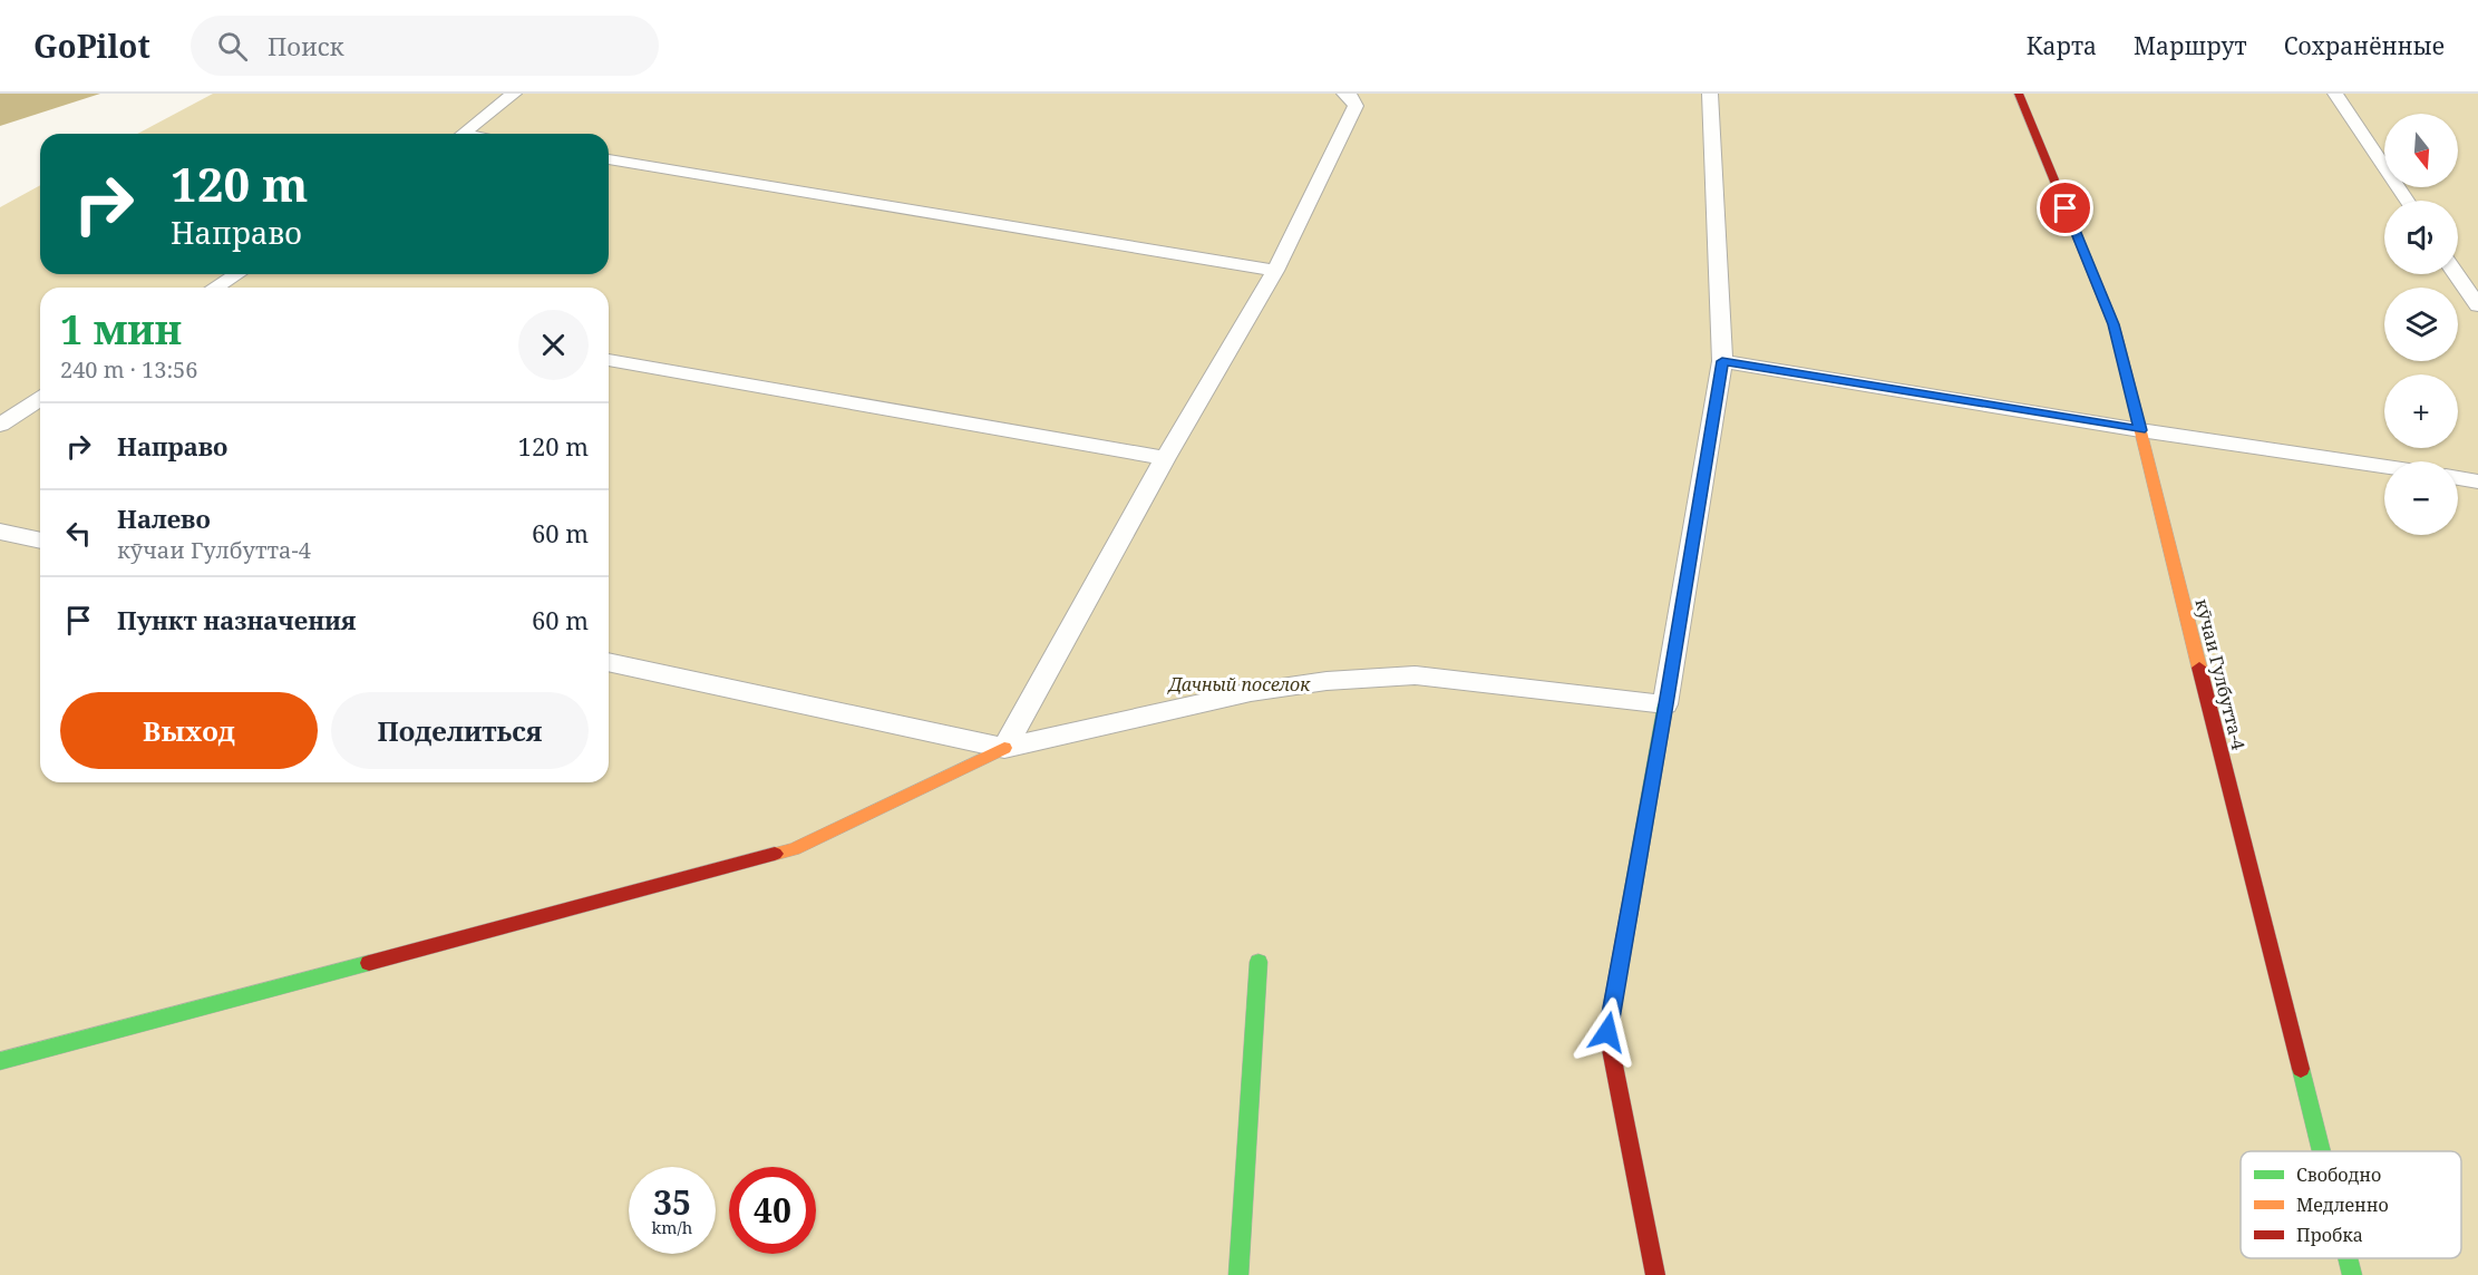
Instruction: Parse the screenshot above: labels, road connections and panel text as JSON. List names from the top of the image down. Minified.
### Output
{"streets":{"street":["кӯчаи Гулбутта-4"]},"parks":["Дачный поселок"],"legend":["Свободно","Медленно","Пробка"],"north":"bottom","page":{"header":"GoPilot","search":"Поиск","nav":["Карта","Маршрут","Сохранённые"],"map_buttons":["+","−"],"turn":["120 m","Направо"],"heading":["1 мин","240 m · 13:56"],"list":[{"name":"Направо","value":"120 m"},{"name":"Налево","note":"кӯчаи Гулбутта-4","value":"60 m"},{"name":"Пункт назначения","value":"60 m"}],"buttons":["Выход","Поделиться"],"speed":"35 km/h","limit":"40"}}
